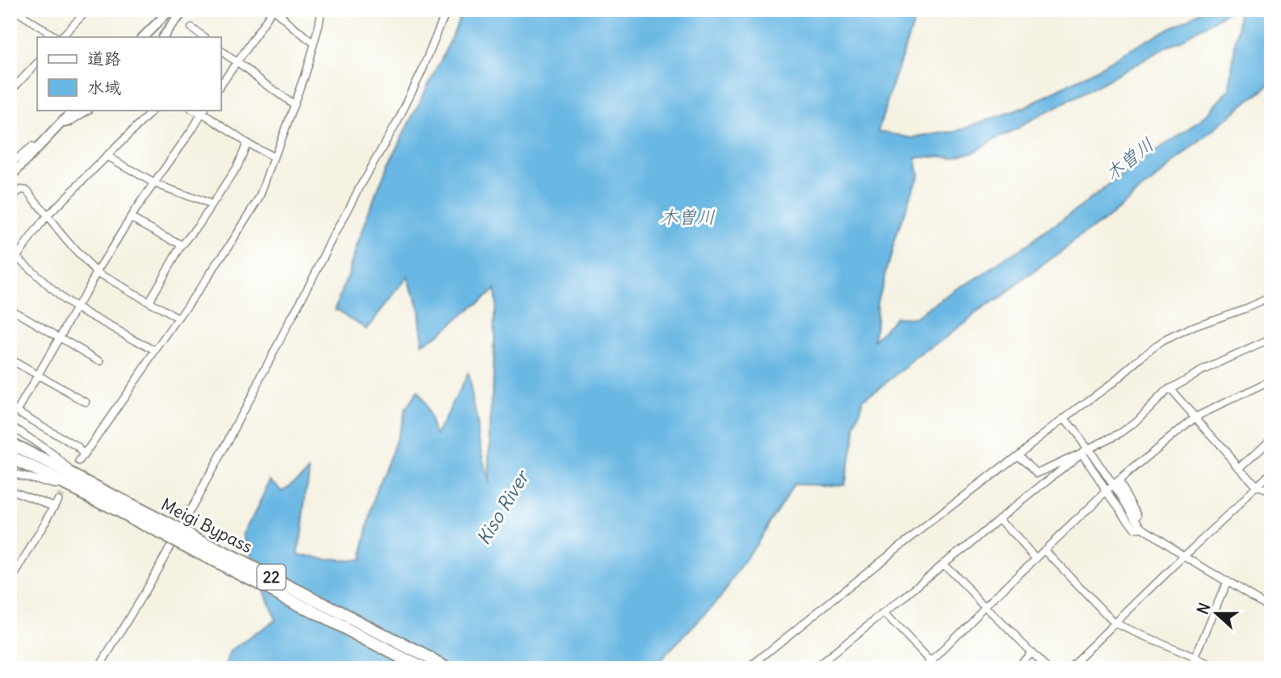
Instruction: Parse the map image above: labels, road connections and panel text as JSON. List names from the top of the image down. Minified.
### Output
{"streets":{"highway":["Meigi Bypass","22"]},"water":["木曽川","Kiso River"],"legend":["道路","水域"],"north":"left"}
